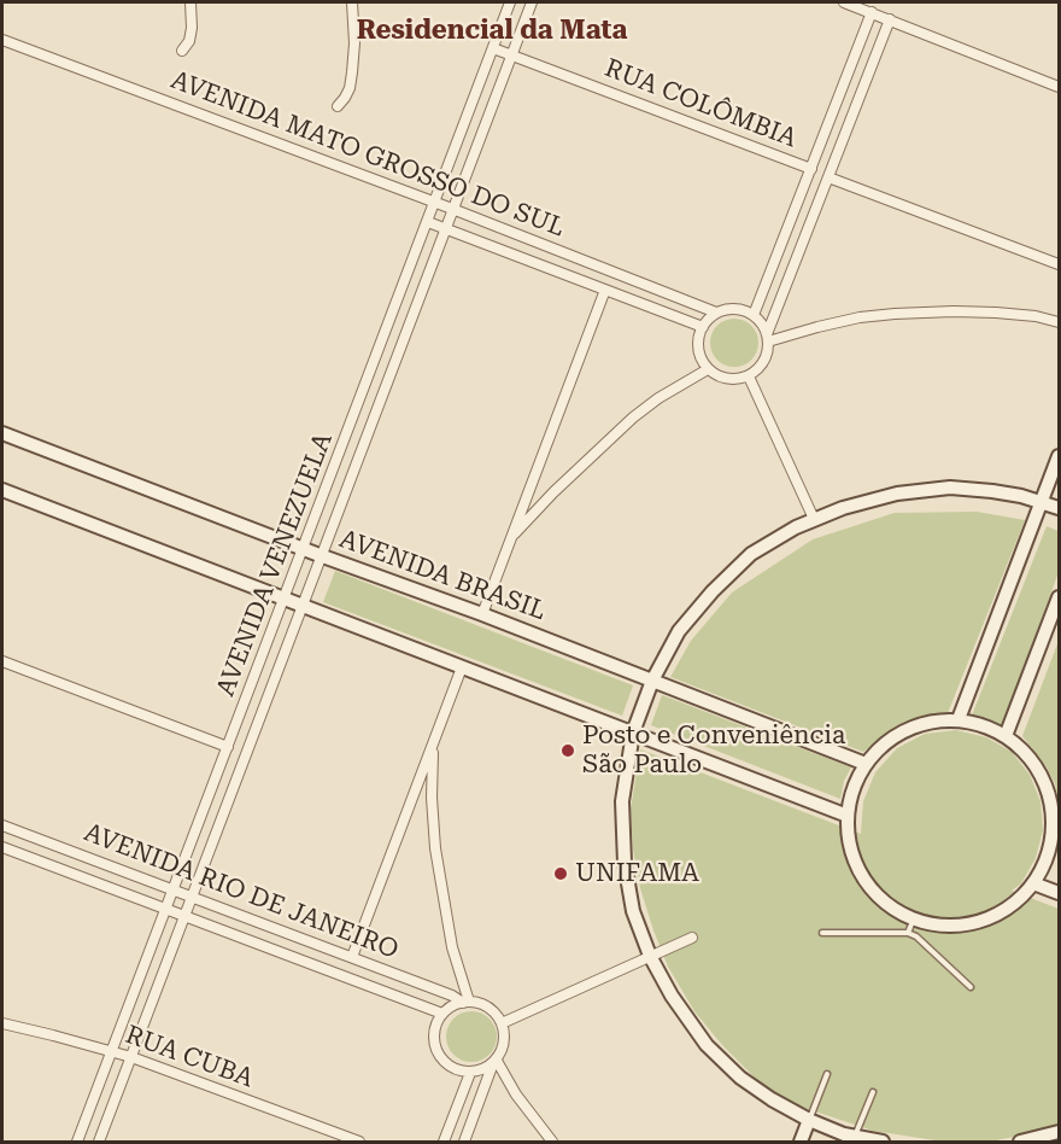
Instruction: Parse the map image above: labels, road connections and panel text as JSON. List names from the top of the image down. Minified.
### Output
{"streets":{"main road":["AVENIDA BRASIL"],"street":["RUA COLÔMBIA","AVENIDA MATO GROSSO DO SUL","AVENIDA VENEZUELA","AVENIDA RIO DE JANEIRO","RUA CUBA"]},"crossings":[["RUA COLÔMBIA","AVENIDA VENEZUELA"],["AVENIDA MATO GROSSO DO SUL","AVENIDA VENEZUELA"],["AVENIDA VENEZUELA","AVENIDA BRASIL"],["AVENIDA VENEZUELA","AVENIDA RIO DE JANEIRO"],["AVENIDA VENEZUELA","RUA CUBA"]],"districts":["Residencial da Mata"],"places":["Posto e Conveniência São Paulo","UNIFAMA"]}
